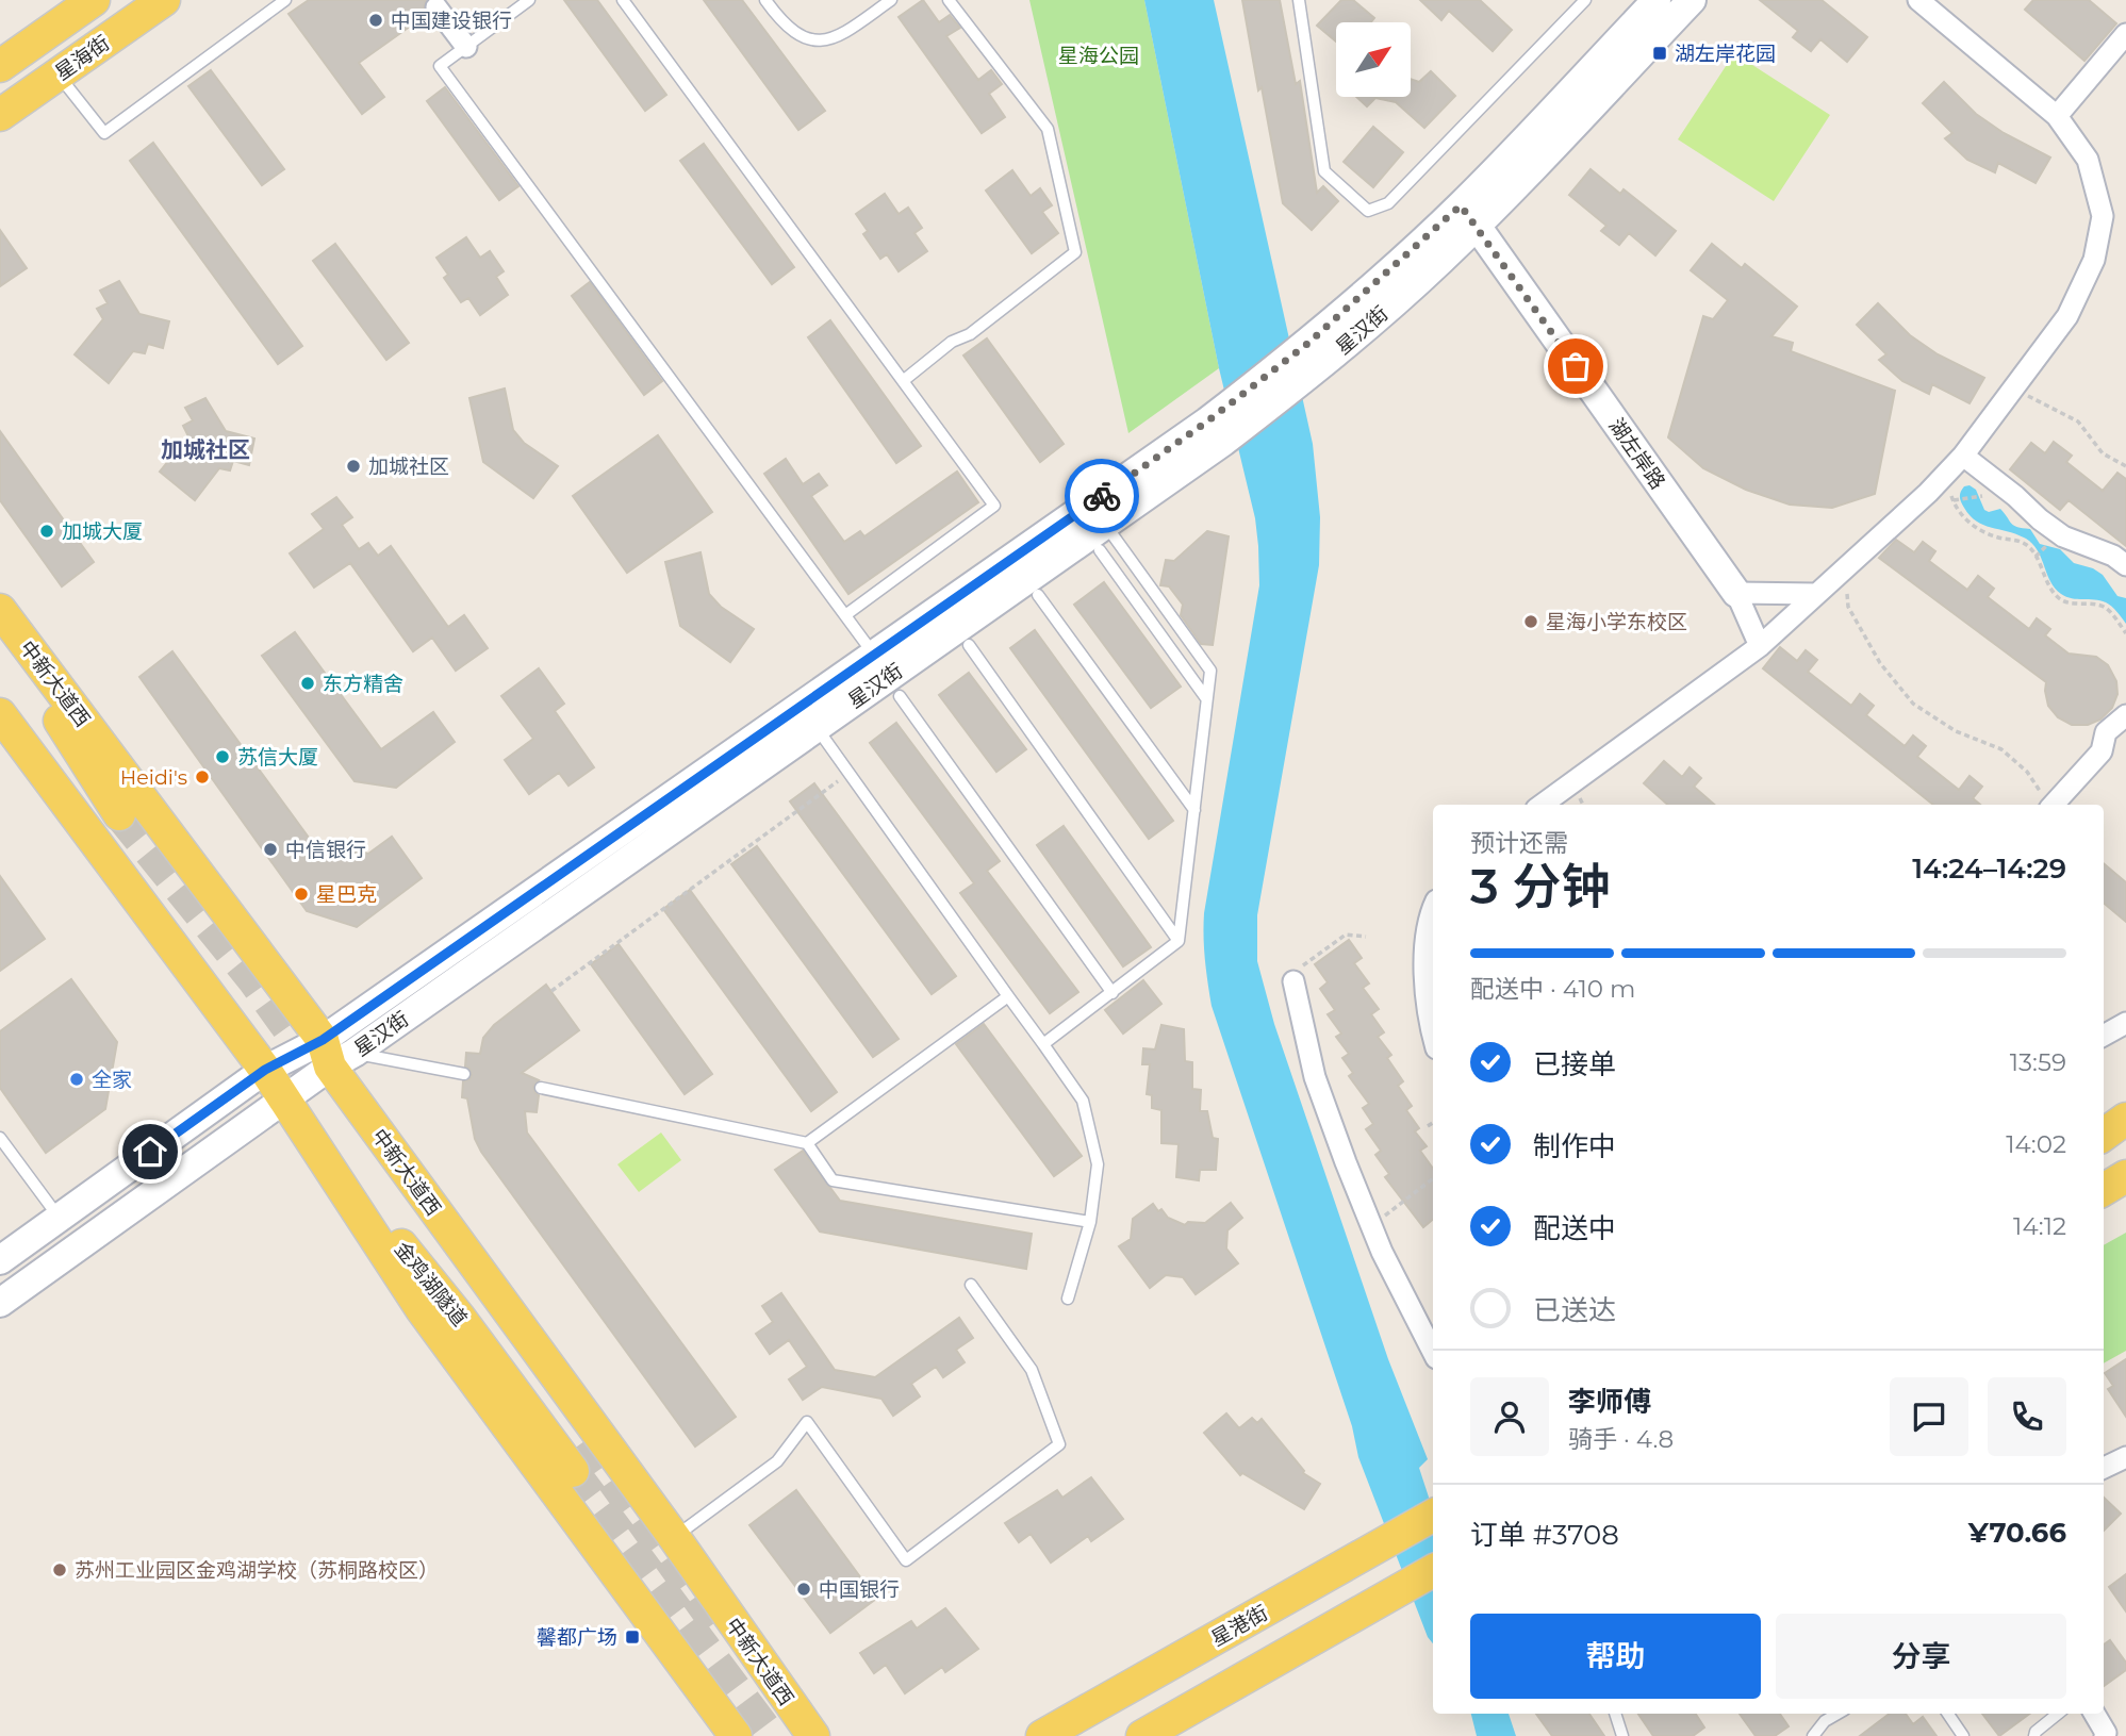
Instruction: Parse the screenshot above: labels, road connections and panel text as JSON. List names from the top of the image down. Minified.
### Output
{"streets":{"main road":["星海街","星汉街","湖左岸路","中新大道西","金鸡湖隧道","星港街"]},"crossings":[["星汉街","湖左岸路"],["星汉街","中新大道西"],["星汉街","金鸡湖隧道"]],"districts":["加城社区"],"parks":["星海公园"],"places":{"other":["中国建设银行","加城社区","加城大厦","星海小学东校区","东方精舍","苏信大厦","Heidi's","中信银行","星巴克","全家","苏州工业园区金鸡湖学校（苏桐路校区）","中国银行"],"transit":["湖左岸花园","馨都广场"]},"north":"top right","page":{"heading":["3 分钟","预计还需","14:24–14:29"],"panel":["李师傅","骑手 · 4.8","订单 #3708","¥70.66"],"bar":"配送中 · 410 m","list":[["已接单","13:59"],["制作中","14:02"],["配送中","14:12"],"已送达"],"buttons":["帮助","分享"]}}
